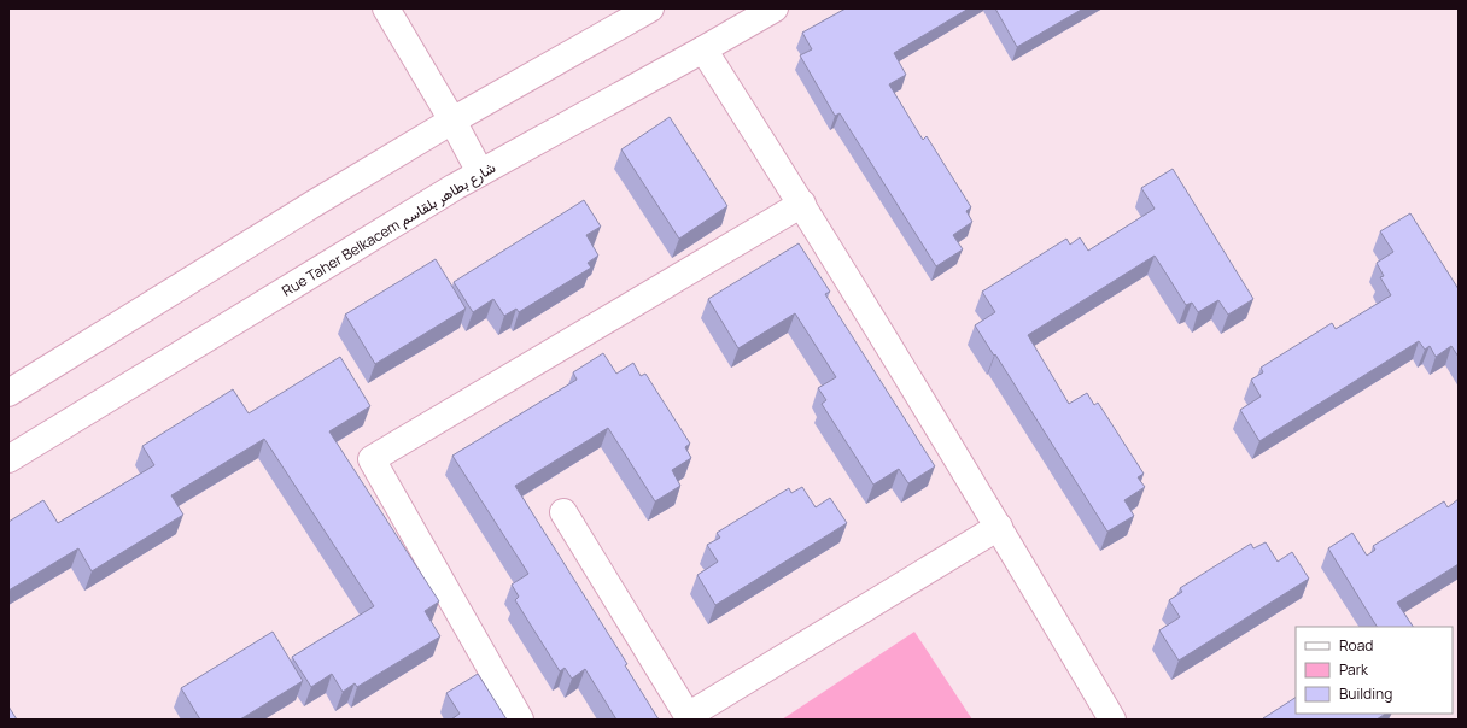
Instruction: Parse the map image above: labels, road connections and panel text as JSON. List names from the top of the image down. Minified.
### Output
{"streets":{"street":["Rue Taher Belkacem شارع بطاهر بلقاسم"]},"legend":["Road","Park","Building"]}
